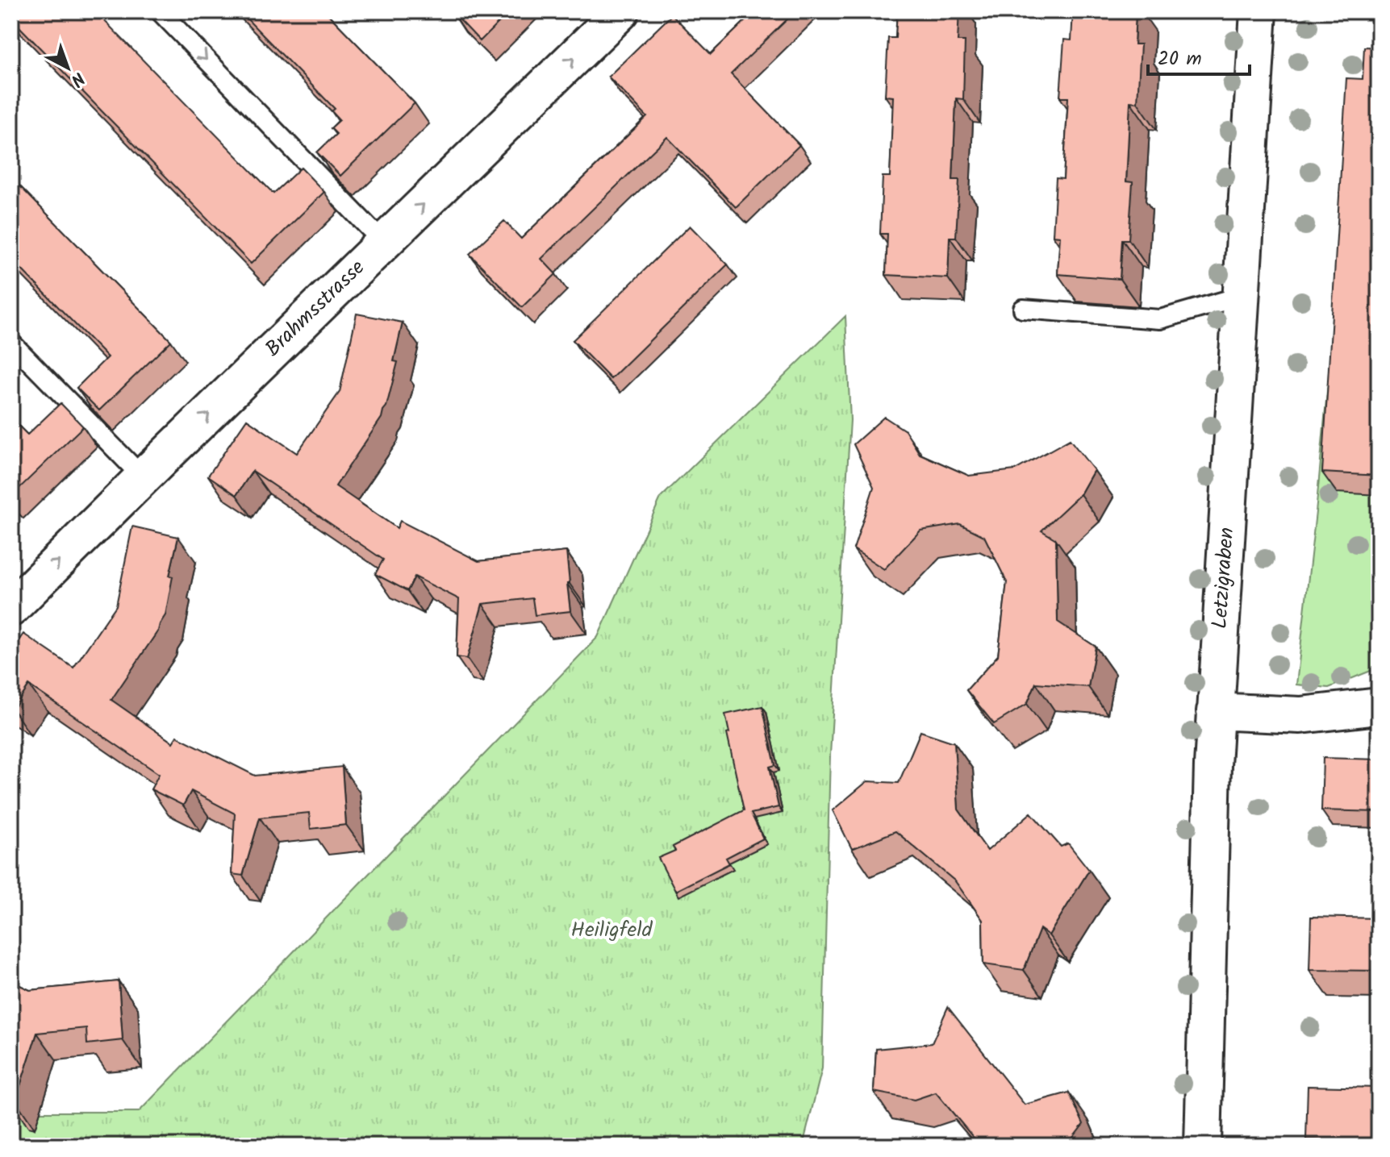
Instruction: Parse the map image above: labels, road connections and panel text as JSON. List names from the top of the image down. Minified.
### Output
{"streets":{"street":["Brahmsstrasse","Letzigraben"]},"one_way":["Brahmsstrasse"],"parks":["Heiligfeld"],"scale_bar":"20 m","north":"bottom right"}
